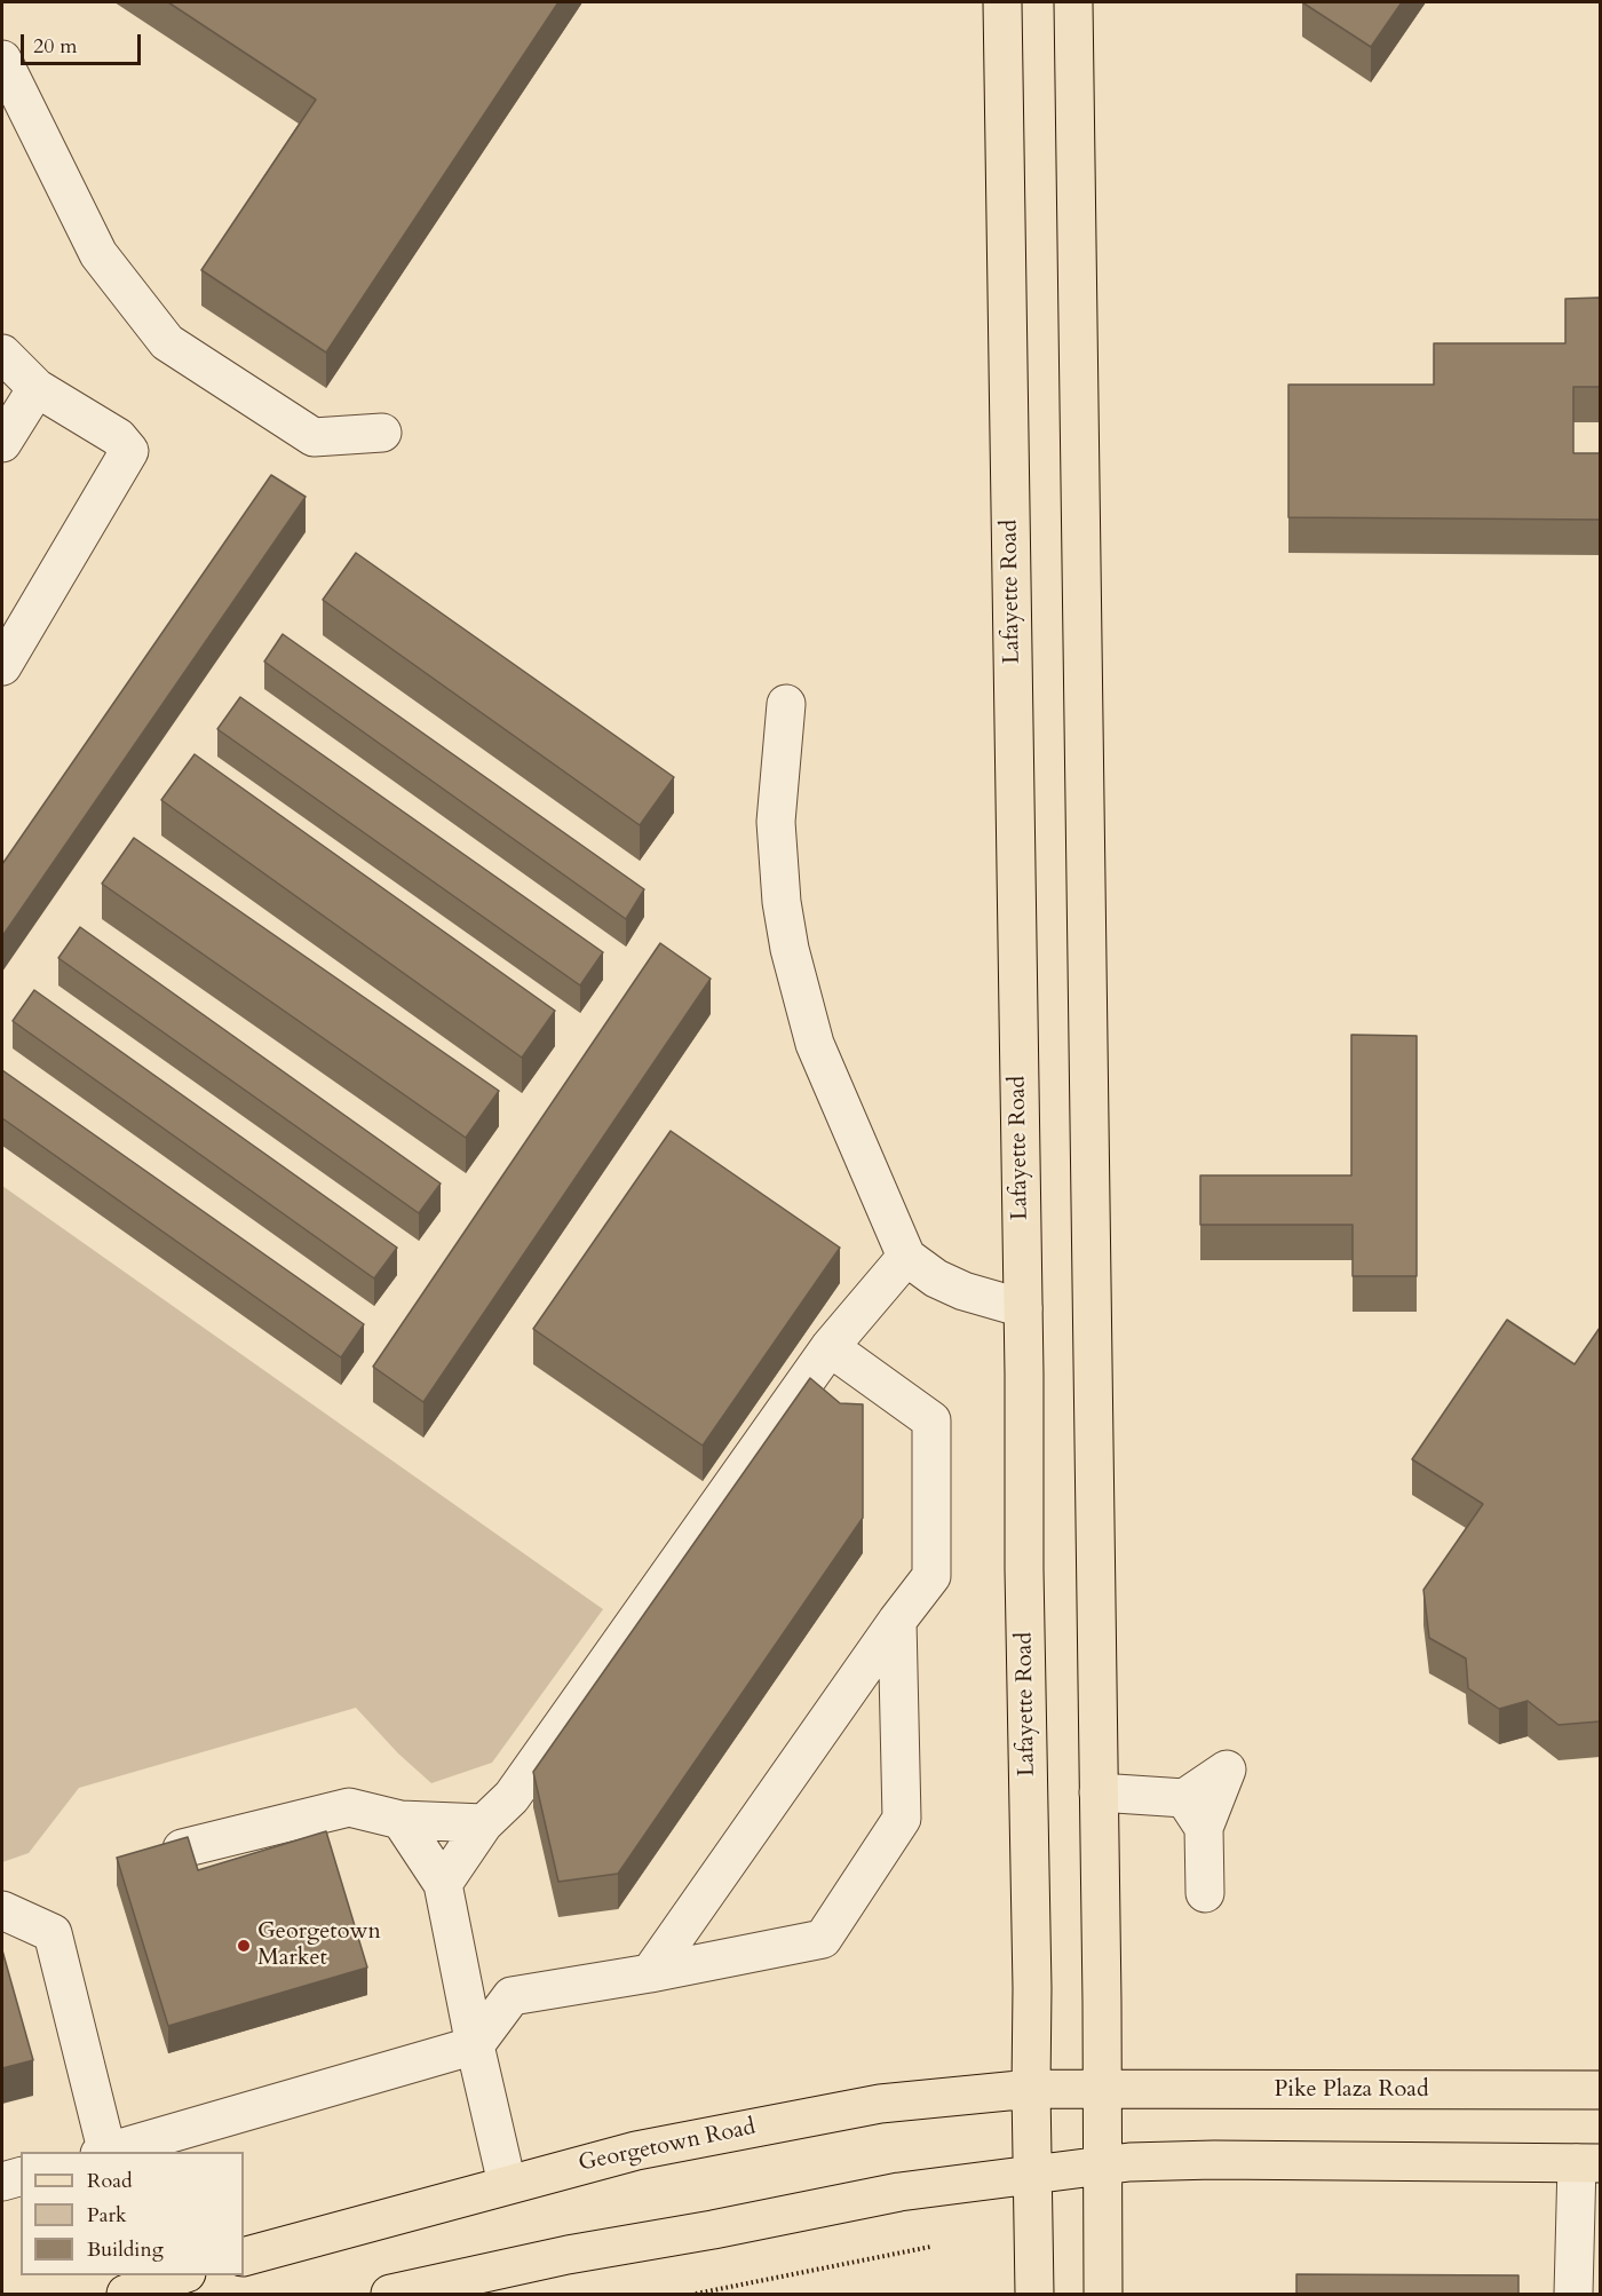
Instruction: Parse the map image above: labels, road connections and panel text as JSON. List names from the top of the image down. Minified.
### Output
{"streets":{"main road":["Lafayette Road","Pike Plaza Road","Georgetown Road"]},"crossings":[["Lafayette Road","Georgetown Road"],["Pike Plaza Road","Georgetown Road"]],"places":["Georgetown Market"],"legend":["Road","Park","Building"],"scale_bar":"20 m"}
